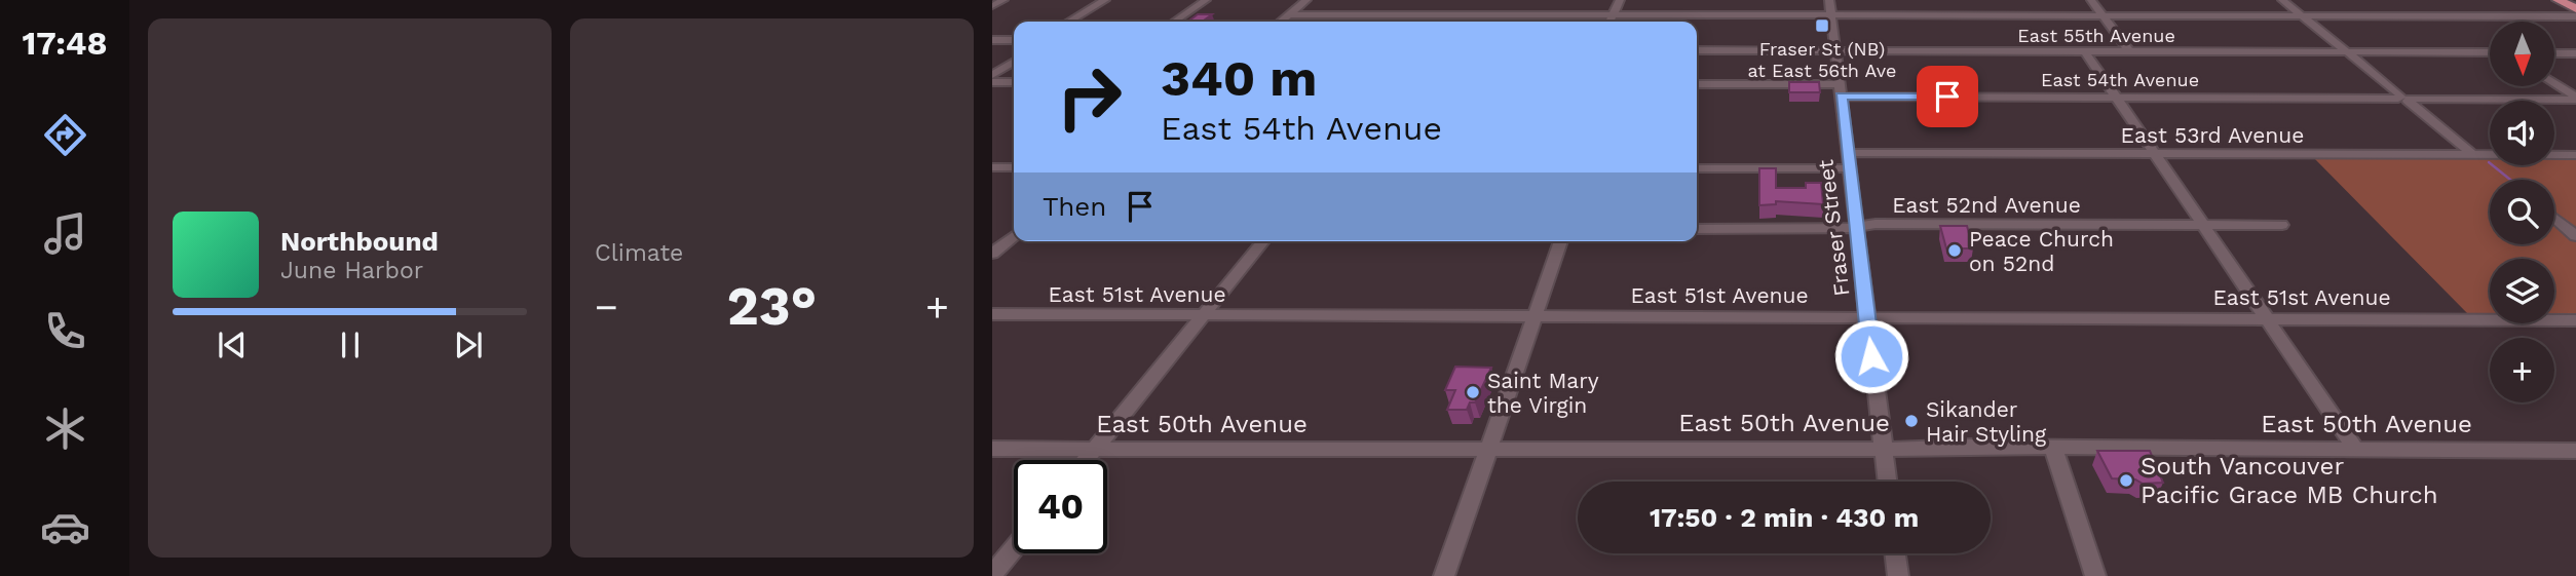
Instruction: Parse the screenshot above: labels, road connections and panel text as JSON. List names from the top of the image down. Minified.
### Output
{"streets":{"street":["East 55th Avenue","East 54th Avenue","East 53rd Avenue","East 52nd Avenue","Fraser Street","East 51st Avenue","East 50th Avenue"]},"crossings":[["East 55th Avenue","Fraser Street"],["East 54th Avenue","Fraser Street"],["East 53rd Avenue","Fraser Street"],["East 52nd Avenue","Fraser Street"],["Fraser Street","East 51st Avenue"],["Fraser Street","East 50th Avenue"]],"places":{"transit":["Fraser St (NB) at East 56th Ave"],"other":["Peace Church on 52nd","Saint Mary the Virgin","Sikander Hair Styling","South Vancouver Pacific Grace MB Church"]},"north":"bottom","page":{"tabs":"17:48","tile":"Climate","map_buttons":"+","turn":["340 m","East 54th Avenue"],"then":"Then","song":["Northbound","June Harbor"],"heat":["−","23°","+"],"limit":"40","trip":"17:50 · 2 min · 430 m"}}
